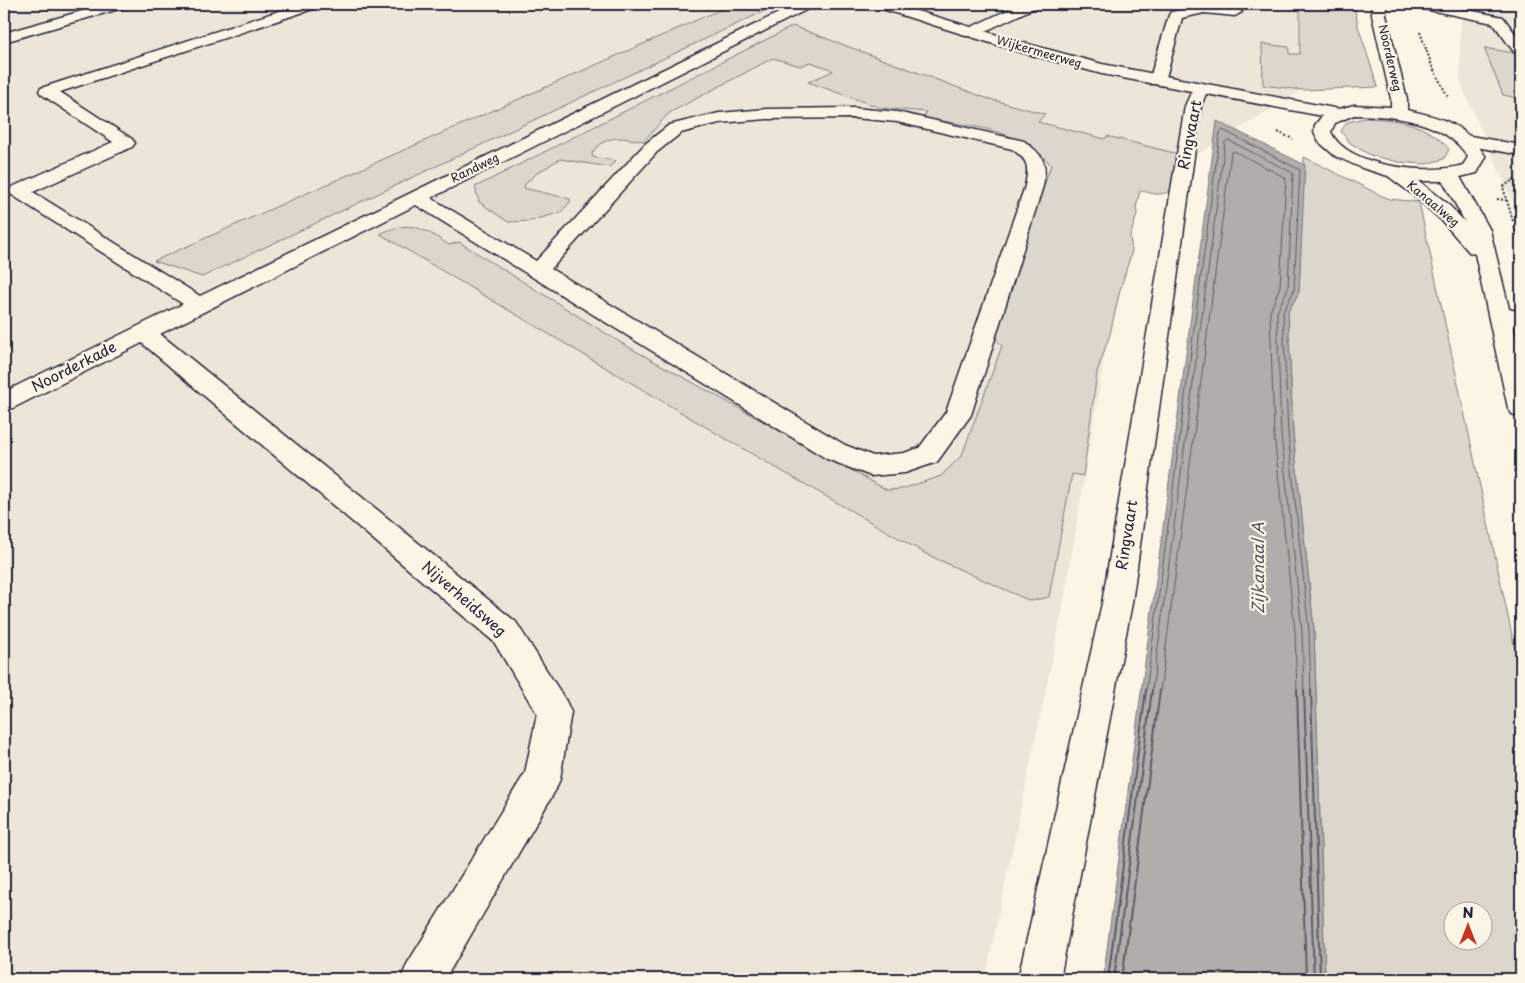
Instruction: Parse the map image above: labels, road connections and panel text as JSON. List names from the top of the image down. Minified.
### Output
{"streets":{"street":["Wijkermeerweg","Noorderweg","Ringvaart","Randweg","Kanaalweg","Noorderkade","Nijverheidsweg"]},"crossings":[["Wijkermeerweg","Noorderweg"],["Wijkermeerweg","Ringvaart"],["Randweg","Noorderkade"],["Randweg","Nijverheidsweg"],["Noorderkade","Nijverheidsweg"]],"water":["Zijkanaal A"],"north":"top"}
